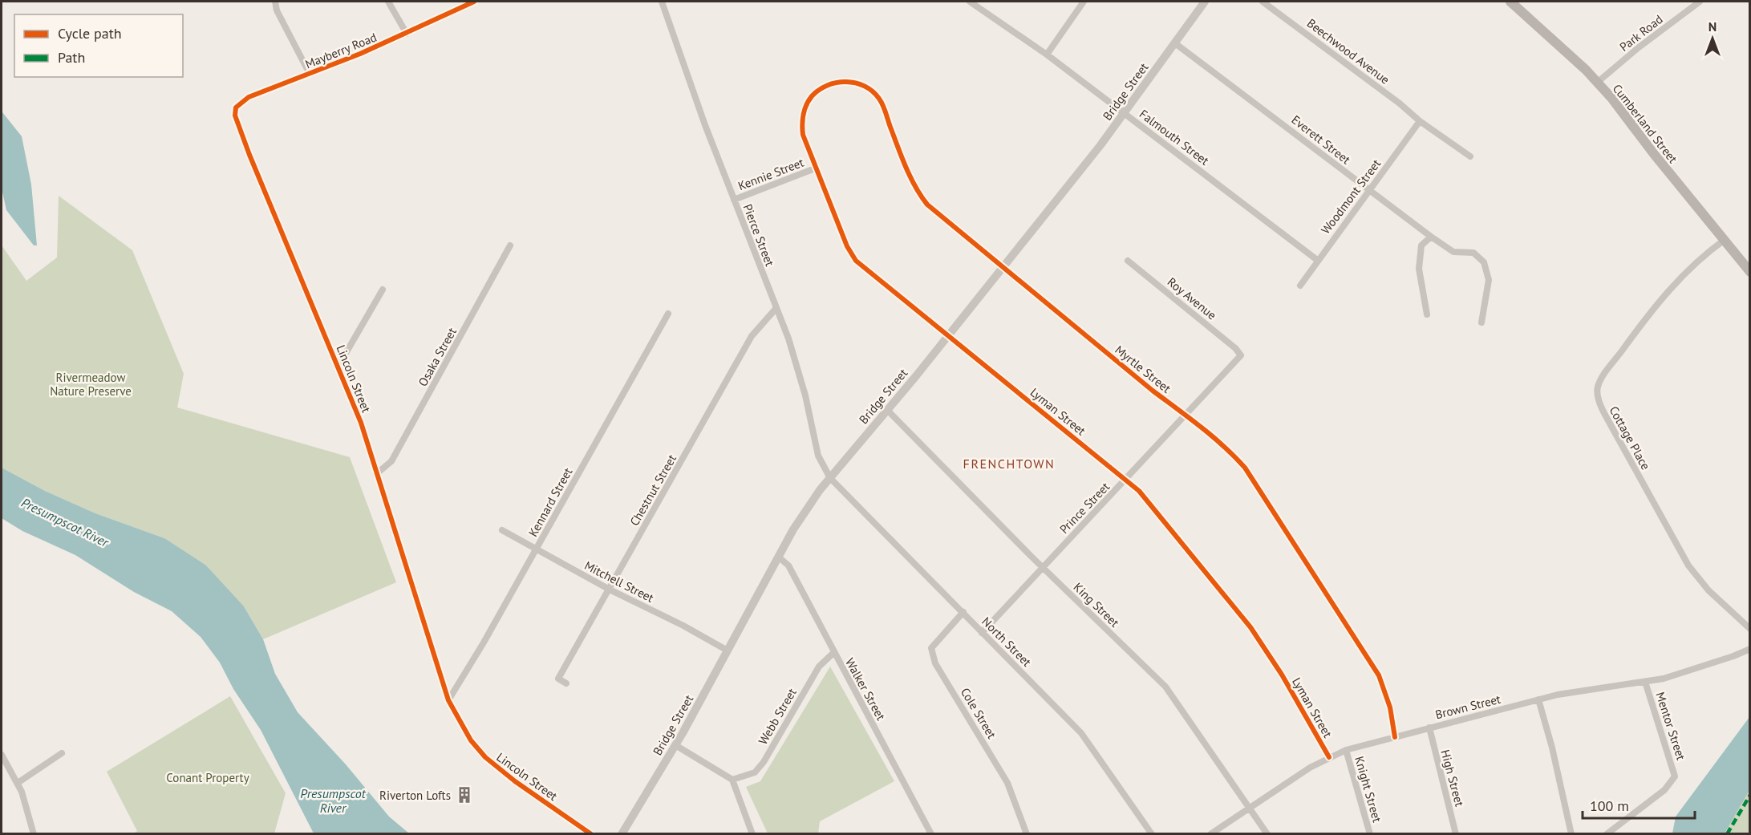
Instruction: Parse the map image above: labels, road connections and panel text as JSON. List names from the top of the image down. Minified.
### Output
{"streets":{"main road":["Cumberland Street"],"street":["Park Road","Mayberry Road","Beechwood Avenue","Bridge Street","Falmouth Street","Everett Street","Kennie Street","Woodmont Street","Pierce Street","Roy Avenue","Osaka Street","Myrtle Street","Lincoln Street","Lyman Street","Cottage Place","Chestnut Street","Kennard Street","Prince Street","Mitchell Street","King Street","North Street","Walker Street","Brown Street","Cole Street","Webb Street","Mentor Street","High Street","Knight Street"]},"crossings":[["Park Road","Cumberland Street"],["Mayberry Road","Lincoln Street"],["Beechwood Avenue","Woodmont Street"],["Bridge Street","Falmouth Street"],["Bridge Street","Everett Street"],["Bridge Street","Pierce Street"],["Bridge Street","Myrtle Street"],["Bridge Street","Lyman Street"],["Bridge Street","Mitchell Street"],["Bridge Street","King Street"],["Bridge Street","North Street"],["Bridge Street","Walker Street"],["Cumberland Street","Cottage Place"],["Falmouth Street","Woodmont Street"],["Everett Street","Woodmont Street"],["Kennie Street","Pierce Street"],["Kennie Street","Lyman Street"],["Pierce Street","Chestnut Street"],["Pierce Street","North Street"],["Roy Avenue","Prince Street"],["Osaka Street","Lincoln Street"],["Myrtle Street","Lyman Street"],["Myrtle Street","Prince Street"],["Myrtle Street","Brown Street"],["Lincoln Street","Kennard Street"],["Lyman Street","Prince Street"],["Lyman Street","Brown Street"],["Chestnut Street","Mitchell Street"],["Kennard Street","Mitchell Street"],["Prince Street","King Street"],["Prince Street","North Street"],["King Street","Brown Street"],["North Street","Cole Street"],["Walker Street","Webb Street"],["Brown Street","Mentor Street"],["Brown Street","High Street"],["Brown Street","Knight Street"]],"districts":["FRENCHTOWN"],"water":["Presumpscot River"],"parks":["Rivermeadow Nature Preserve","Conant Property"],"places":{"building":["Riverton Lofts"]},"legend":["Cycle path","Path"],"scale_bar":"100 m","north":"top"}
